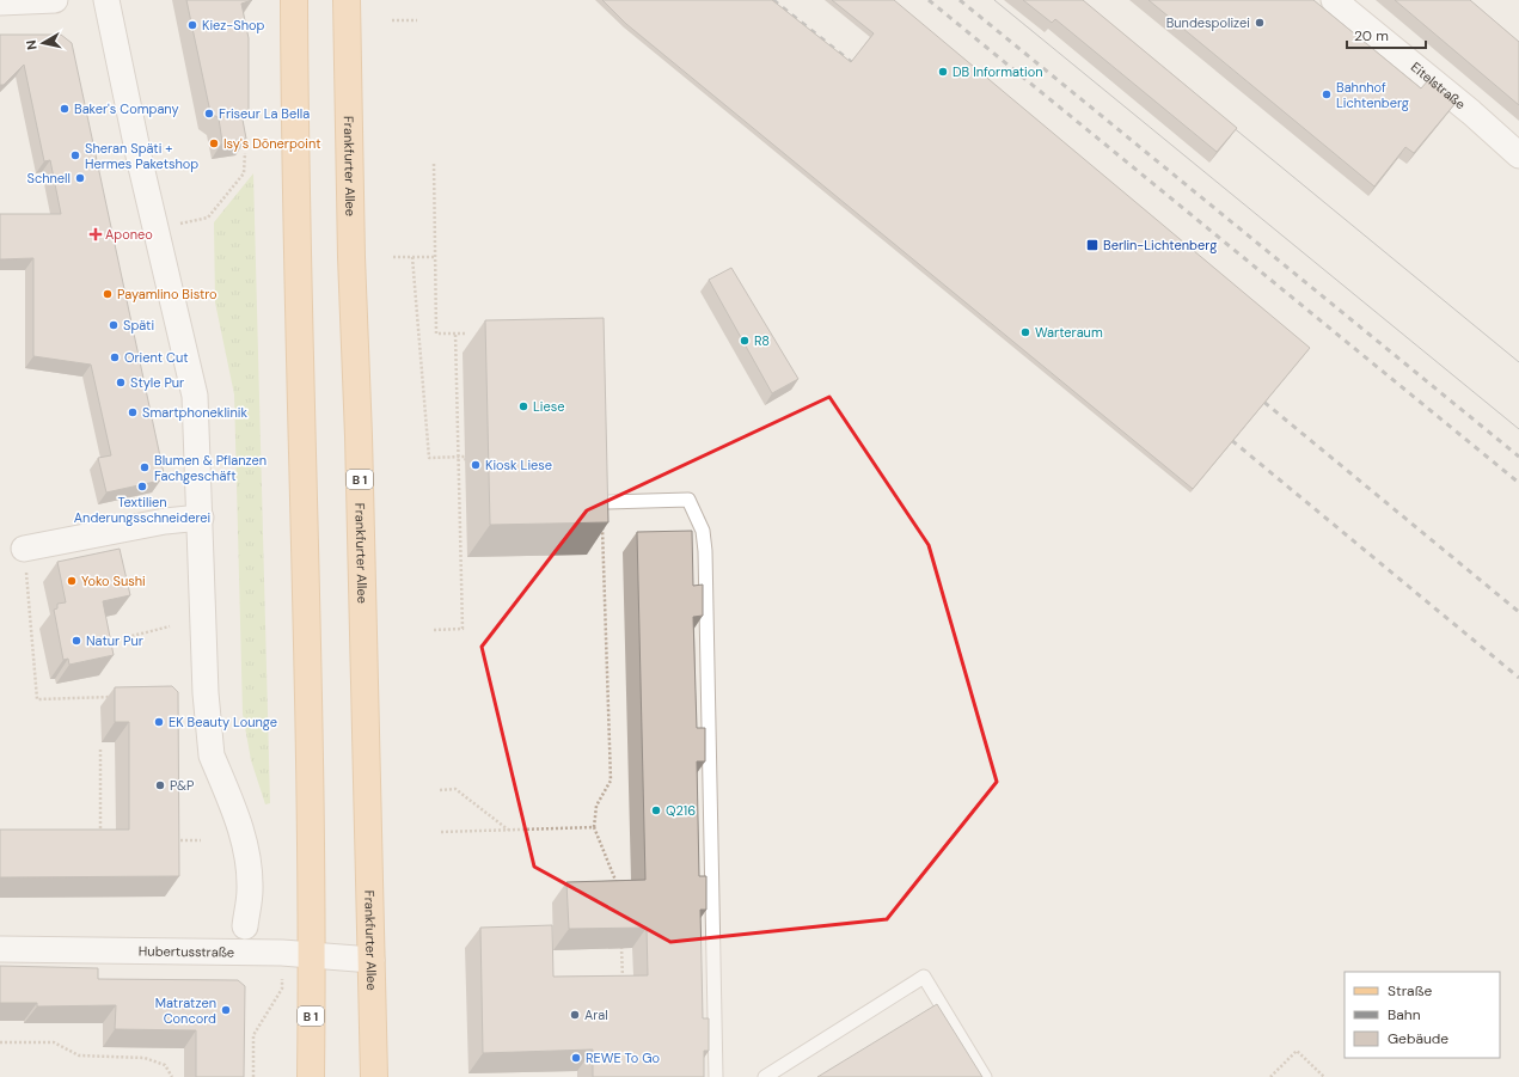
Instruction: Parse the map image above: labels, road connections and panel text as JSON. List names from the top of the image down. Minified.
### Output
{"streets":{"main road":["Frankfurter Allee","B 1"],"street":["Eitelstraße","Hubertusstraße"]},"crossings":[["Frankfurter Allee","Hubertusstraße"],["B 1","Hubertusstraße"]],"places":{"other":["Bundespolizei","Kiez-Shop","DB Information","Bahnhof Lichtenberg","Baker's Company","Friseur La Bella","Isy's Dönerpoint","Sheran Späti + Hermes Paketshop","Schnell","Payamlino Bistro","Späti","Warteraum","R8","Orient Cut","Style Pur","Liese","Smartphoneklinik","Kiosk Liese","Blumen & Pflanzen Fachgeschäft","Textilien Anderungsschneiderei","Yoko Sushi","Natur Pur","EK Beauty Lounge","P&P","Q216","Matratzen Concord","Aral","REWE To Go"],"health":["Aponeo"],"transit":["Berlin-Lichtenberg"]},"legend":["Straße","Bahn","Gebäude"],"scale_bar":"20 m","north":"left"}
